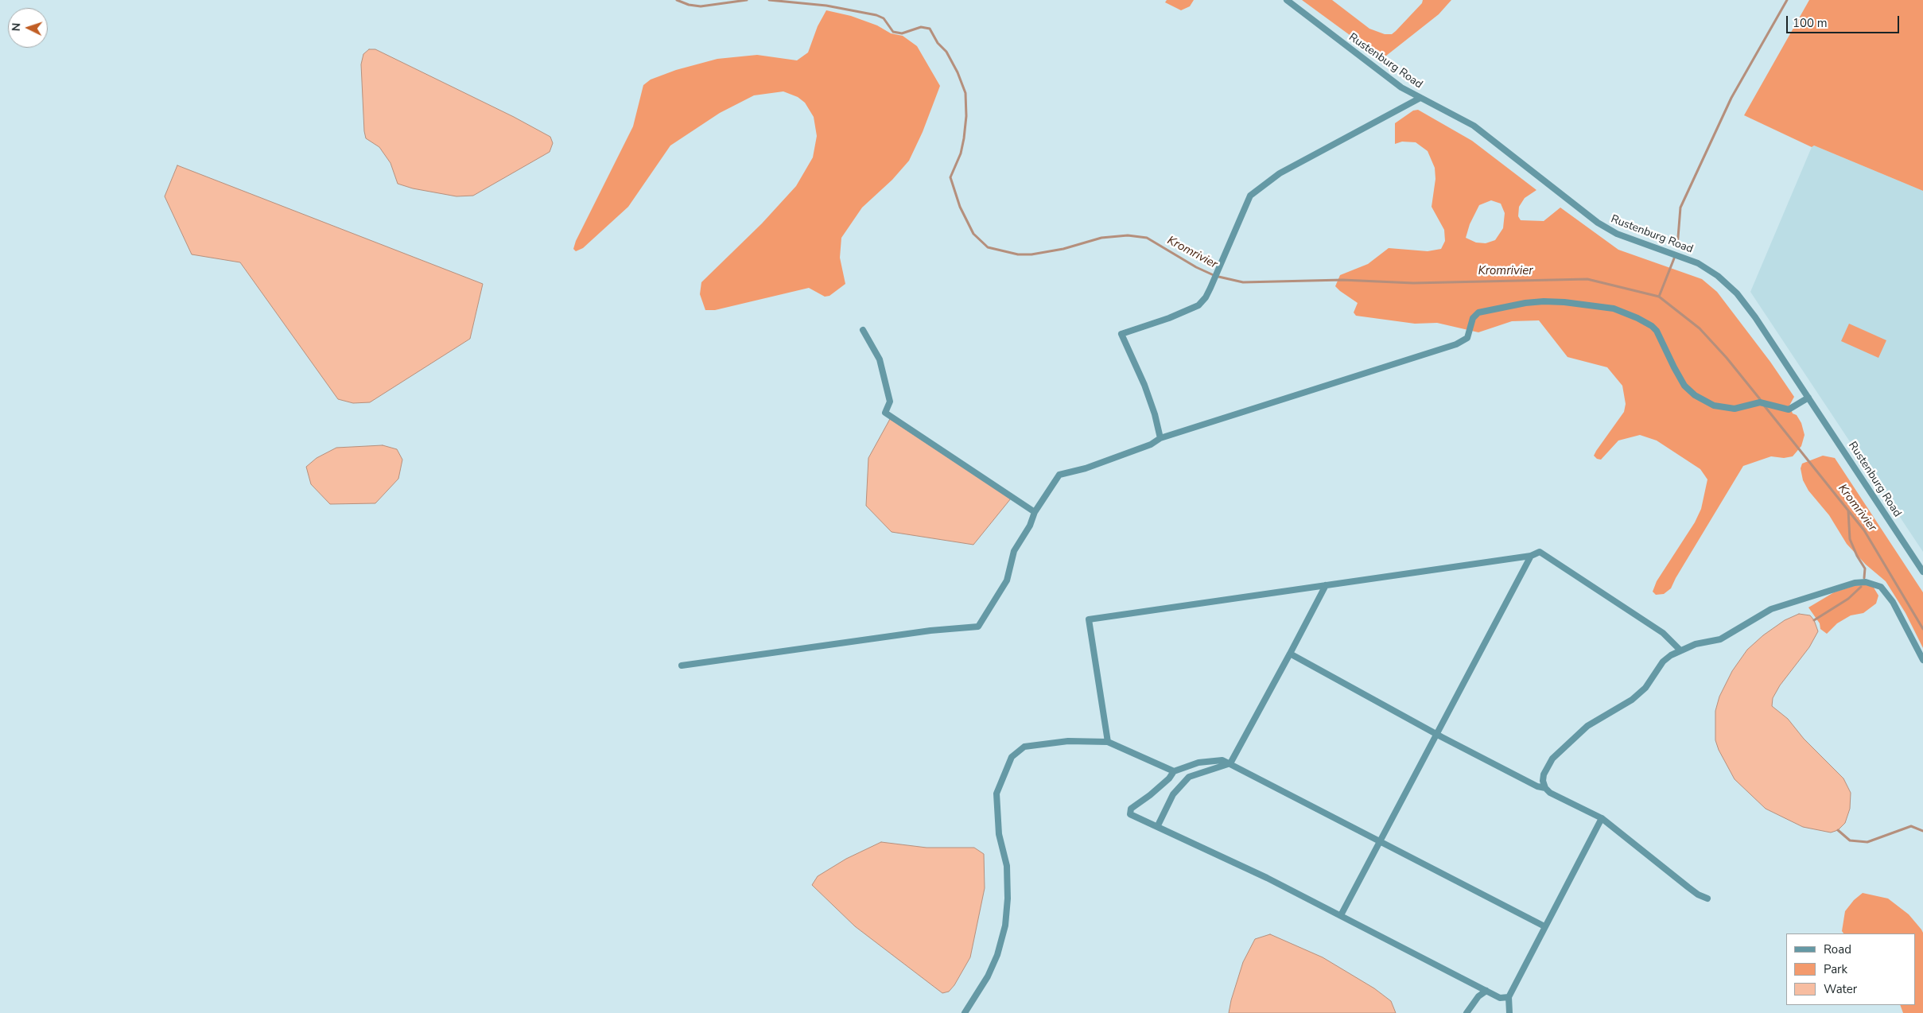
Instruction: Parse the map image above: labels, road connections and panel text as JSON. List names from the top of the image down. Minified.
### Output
{"streets":{"street":["Rustenburg Road"]},"water":["Kromrivier"],"legend":["Road","Park","Water"],"scale_bar":"100 m","north":"left"}
